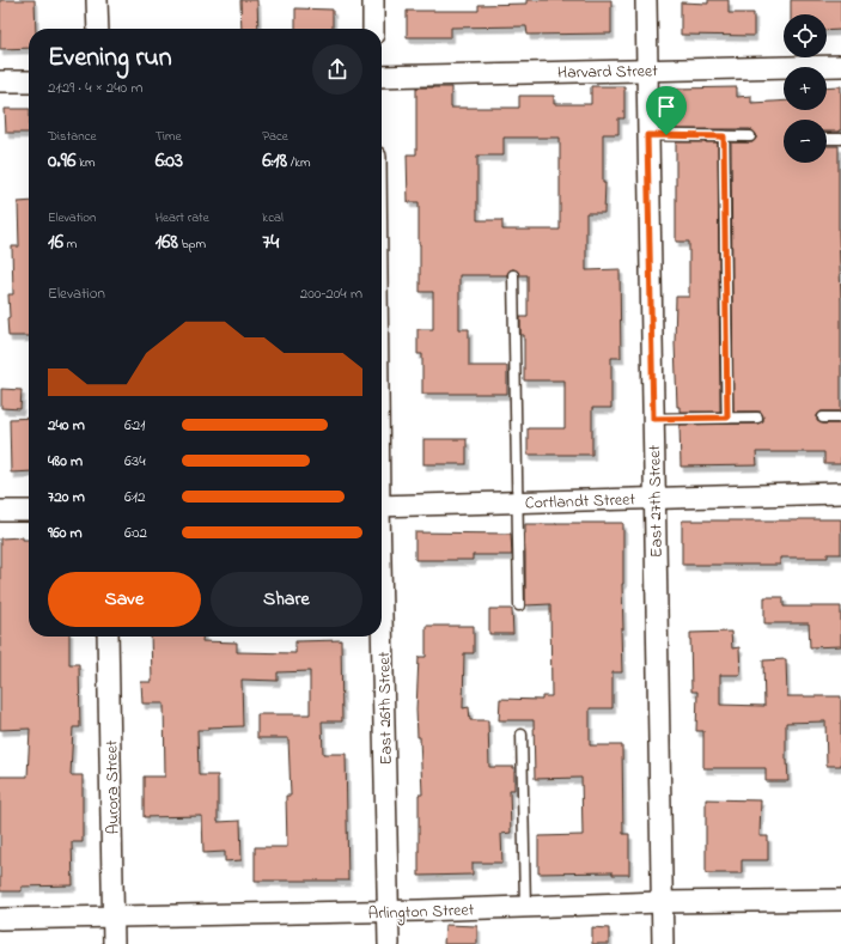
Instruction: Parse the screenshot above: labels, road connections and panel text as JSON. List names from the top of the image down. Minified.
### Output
{"streets":{"street":["Harvard Street","Cortlandt Street","East 27th Street","East 26th Street","Aurora Street","Arlington Street"]},"crossings":[["Harvard Street","East 27th Street"],["Cortlandt Street","East 27th Street"],["East 27th Street","Arlington Street"],["East 26th Street","Arlington Street"],["Aurora Street","Arlington Street"]],"page":{"map_buttons":["+","−"],"heading":["Evening run","21:29 · 4 × 240 m"],"stats":[["Distance","0.96 km"],["Time","6:03"],["Pace","6:18 /km"],["Elevation","16 m"],["Heart rate","168 bpm"],["kcal","74"]],"chart":["Elevation","200–204 m"],"list":[{"name":"240 m","note":"6:21"},{"name":"480 m","note":"6:34"},{"name":"720 m","note":"6:12"},{"name":"960 m","note":"6:02"}],"buttons":["Save","Share"]}}
